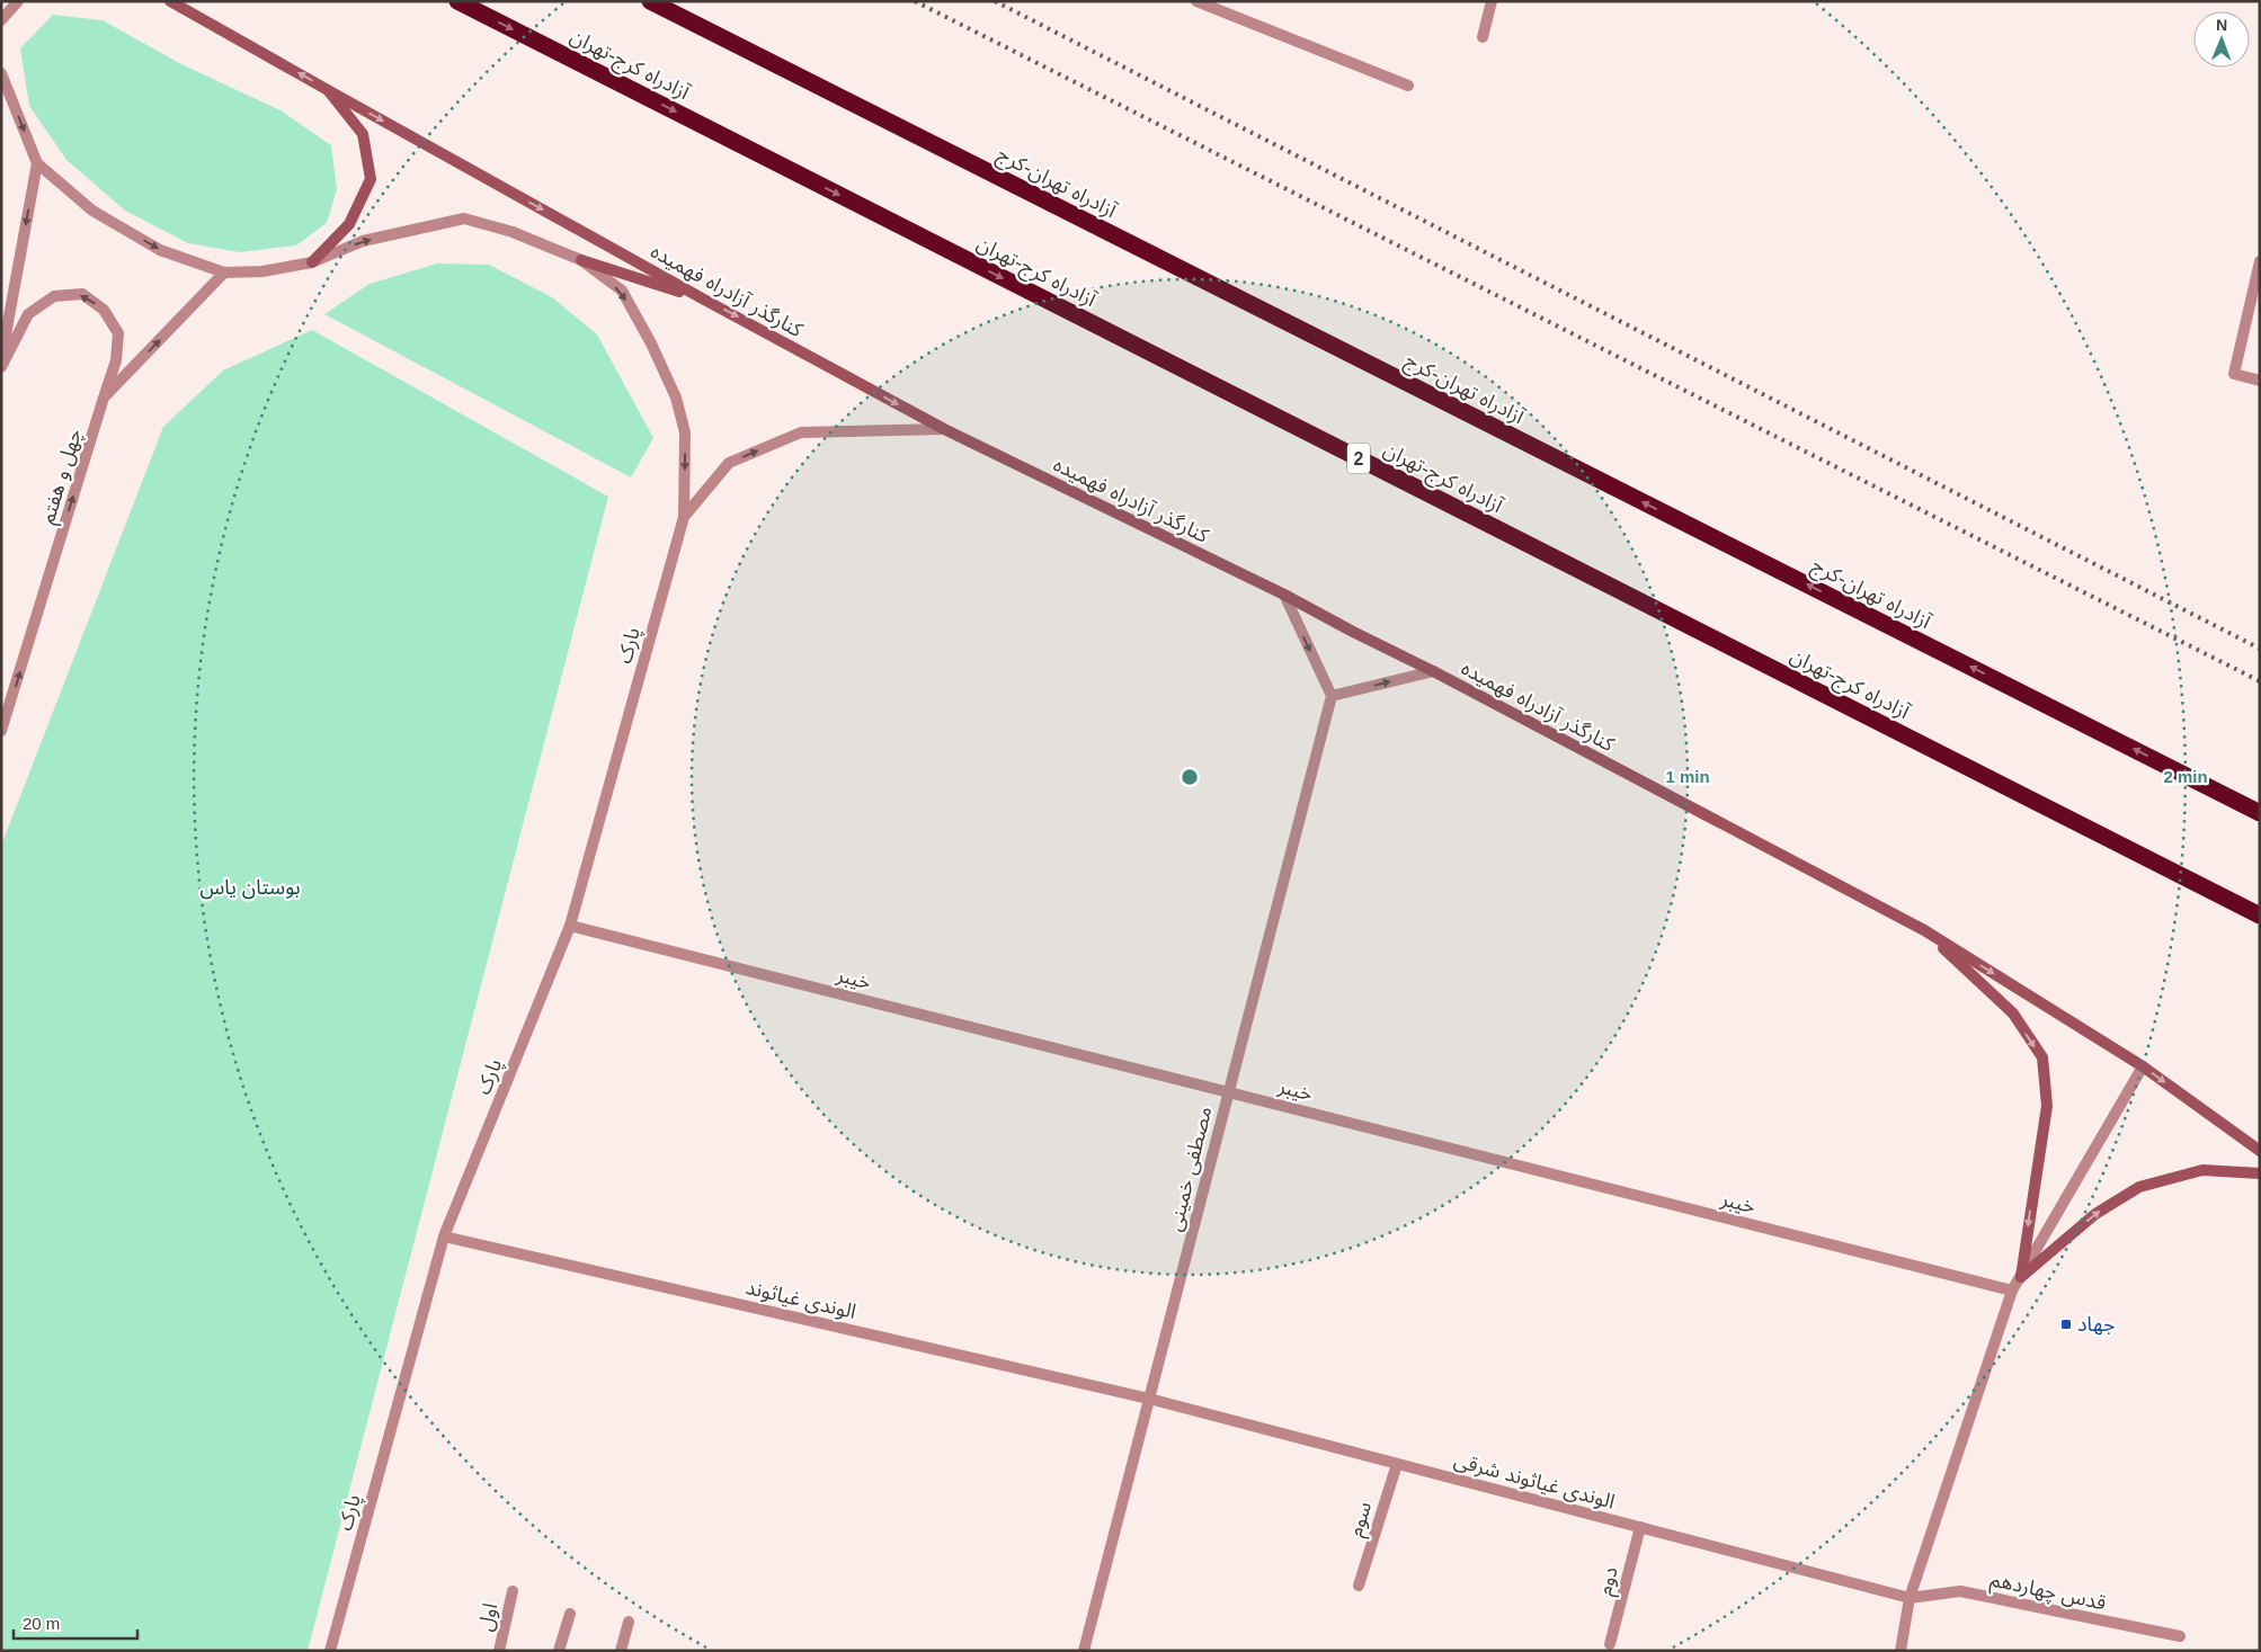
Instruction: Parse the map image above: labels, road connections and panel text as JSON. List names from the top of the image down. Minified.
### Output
{"streets":{"highway":["آزادراه کرج-تهران","آزادراه تهران-کرج","2"],"main road":["کنارگذر آزادراه فهمیده"],"street":["چهل و هفتم","پارک","خیبر","مصطفی خمینی","الوندی غیاثوند","الوندی غیاثوند شرقی","سوم","دوم","قدس چهاردهم","اول"]},"crossings":[["پارک","خیبر"],["پارک","الوندی غیاثوند"],["خیبر","مصطفی خمینی"],["مصطفی خمینی","الوندی غیاثوند"],["مصطفی خمینی","الوندی غیاثوند شرقی"],["الوندی غیاثوند","الوندی غیاثوند شرقی"],["الوندی غیاثوند شرقی","سوم"],["الوندی غیاثوند شرقی","دوم"],["الوندی غیاثوند شرقی","قدس چهاردهم"]],"one_way":["آزادراه کرج-تهران","آزادراه تهران-کرج","چهل و هفتم"],"parks":["بوستان یاس"],"places":{"transit":["جهاد"]},"scale_bar":"20 m","north":"top","rings":["1 min","2 min"]}
